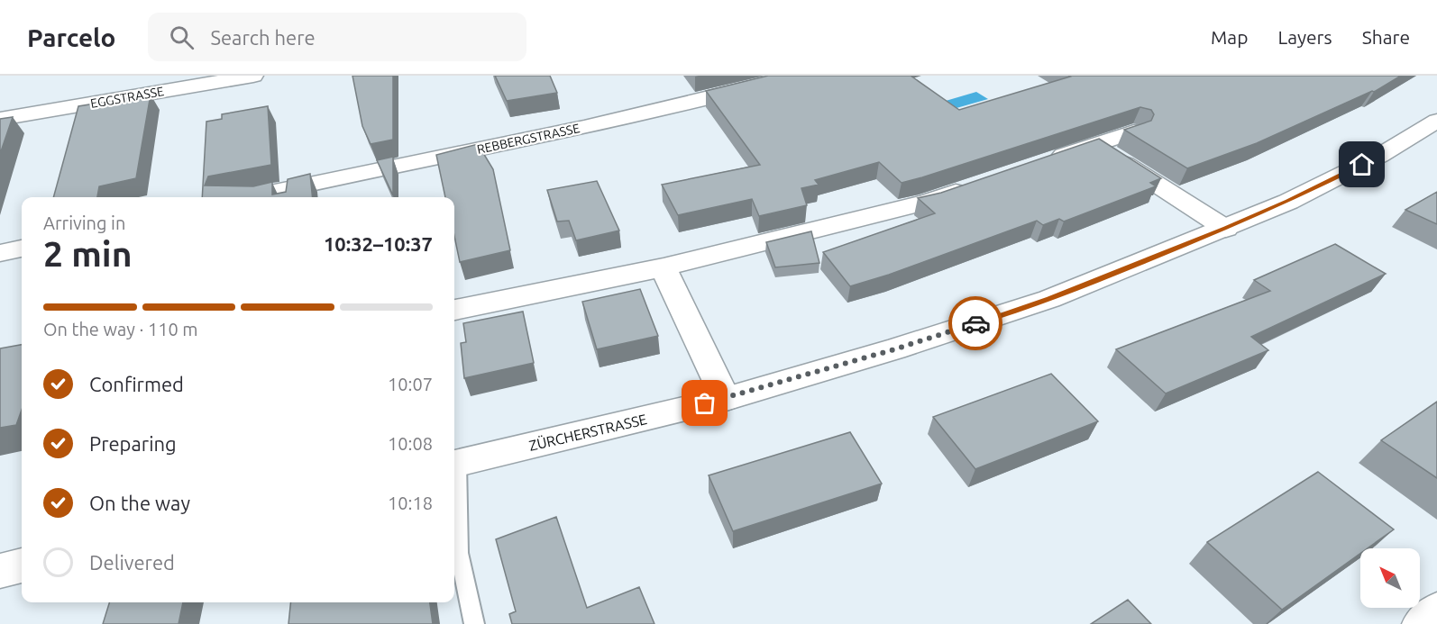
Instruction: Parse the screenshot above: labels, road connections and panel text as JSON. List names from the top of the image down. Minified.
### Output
{"streets":{"street":["EGGSTRASSE","REBBERGSTRASSE","ZÜRCHERSTRASSE"]},"north":"top left","page":{"header":"Parcelo","search":"Search here","nav":["Map","Layers","Share"],"heading":["2 min","Arriving in","10:32–10:37"],"bar":"On the way · 110 m","list":[["Confirmed","10:07"],["Preparing","10:08"],["On the way","10:18"],"Delivered"]}}
